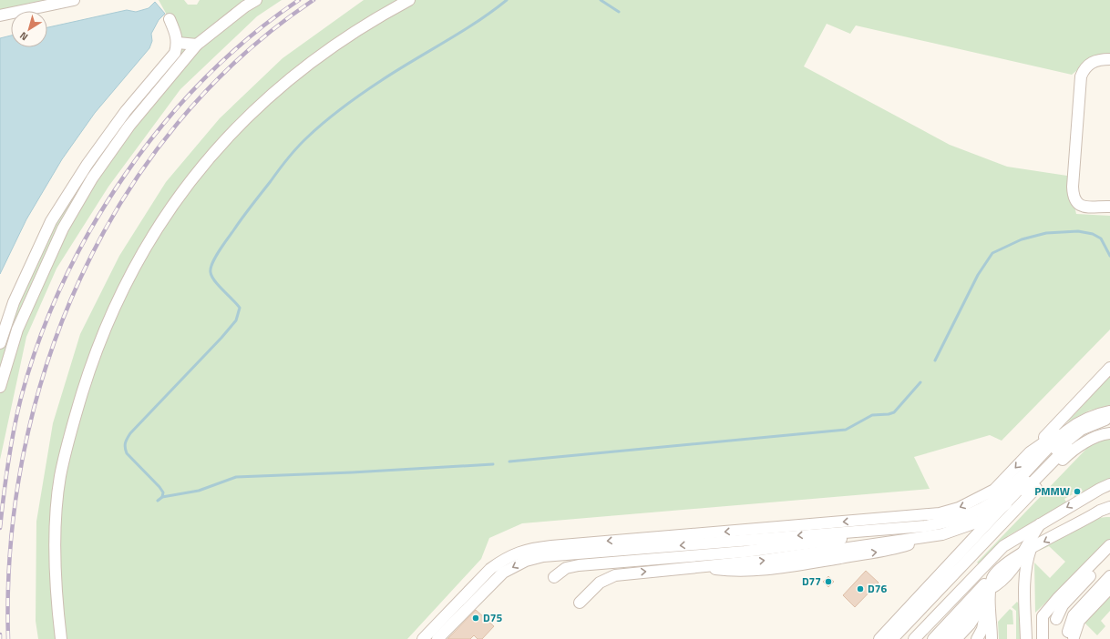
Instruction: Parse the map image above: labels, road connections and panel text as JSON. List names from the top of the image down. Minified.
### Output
{"places":["PMMW","D77","D76","D75"],"north":"bottom left"}
